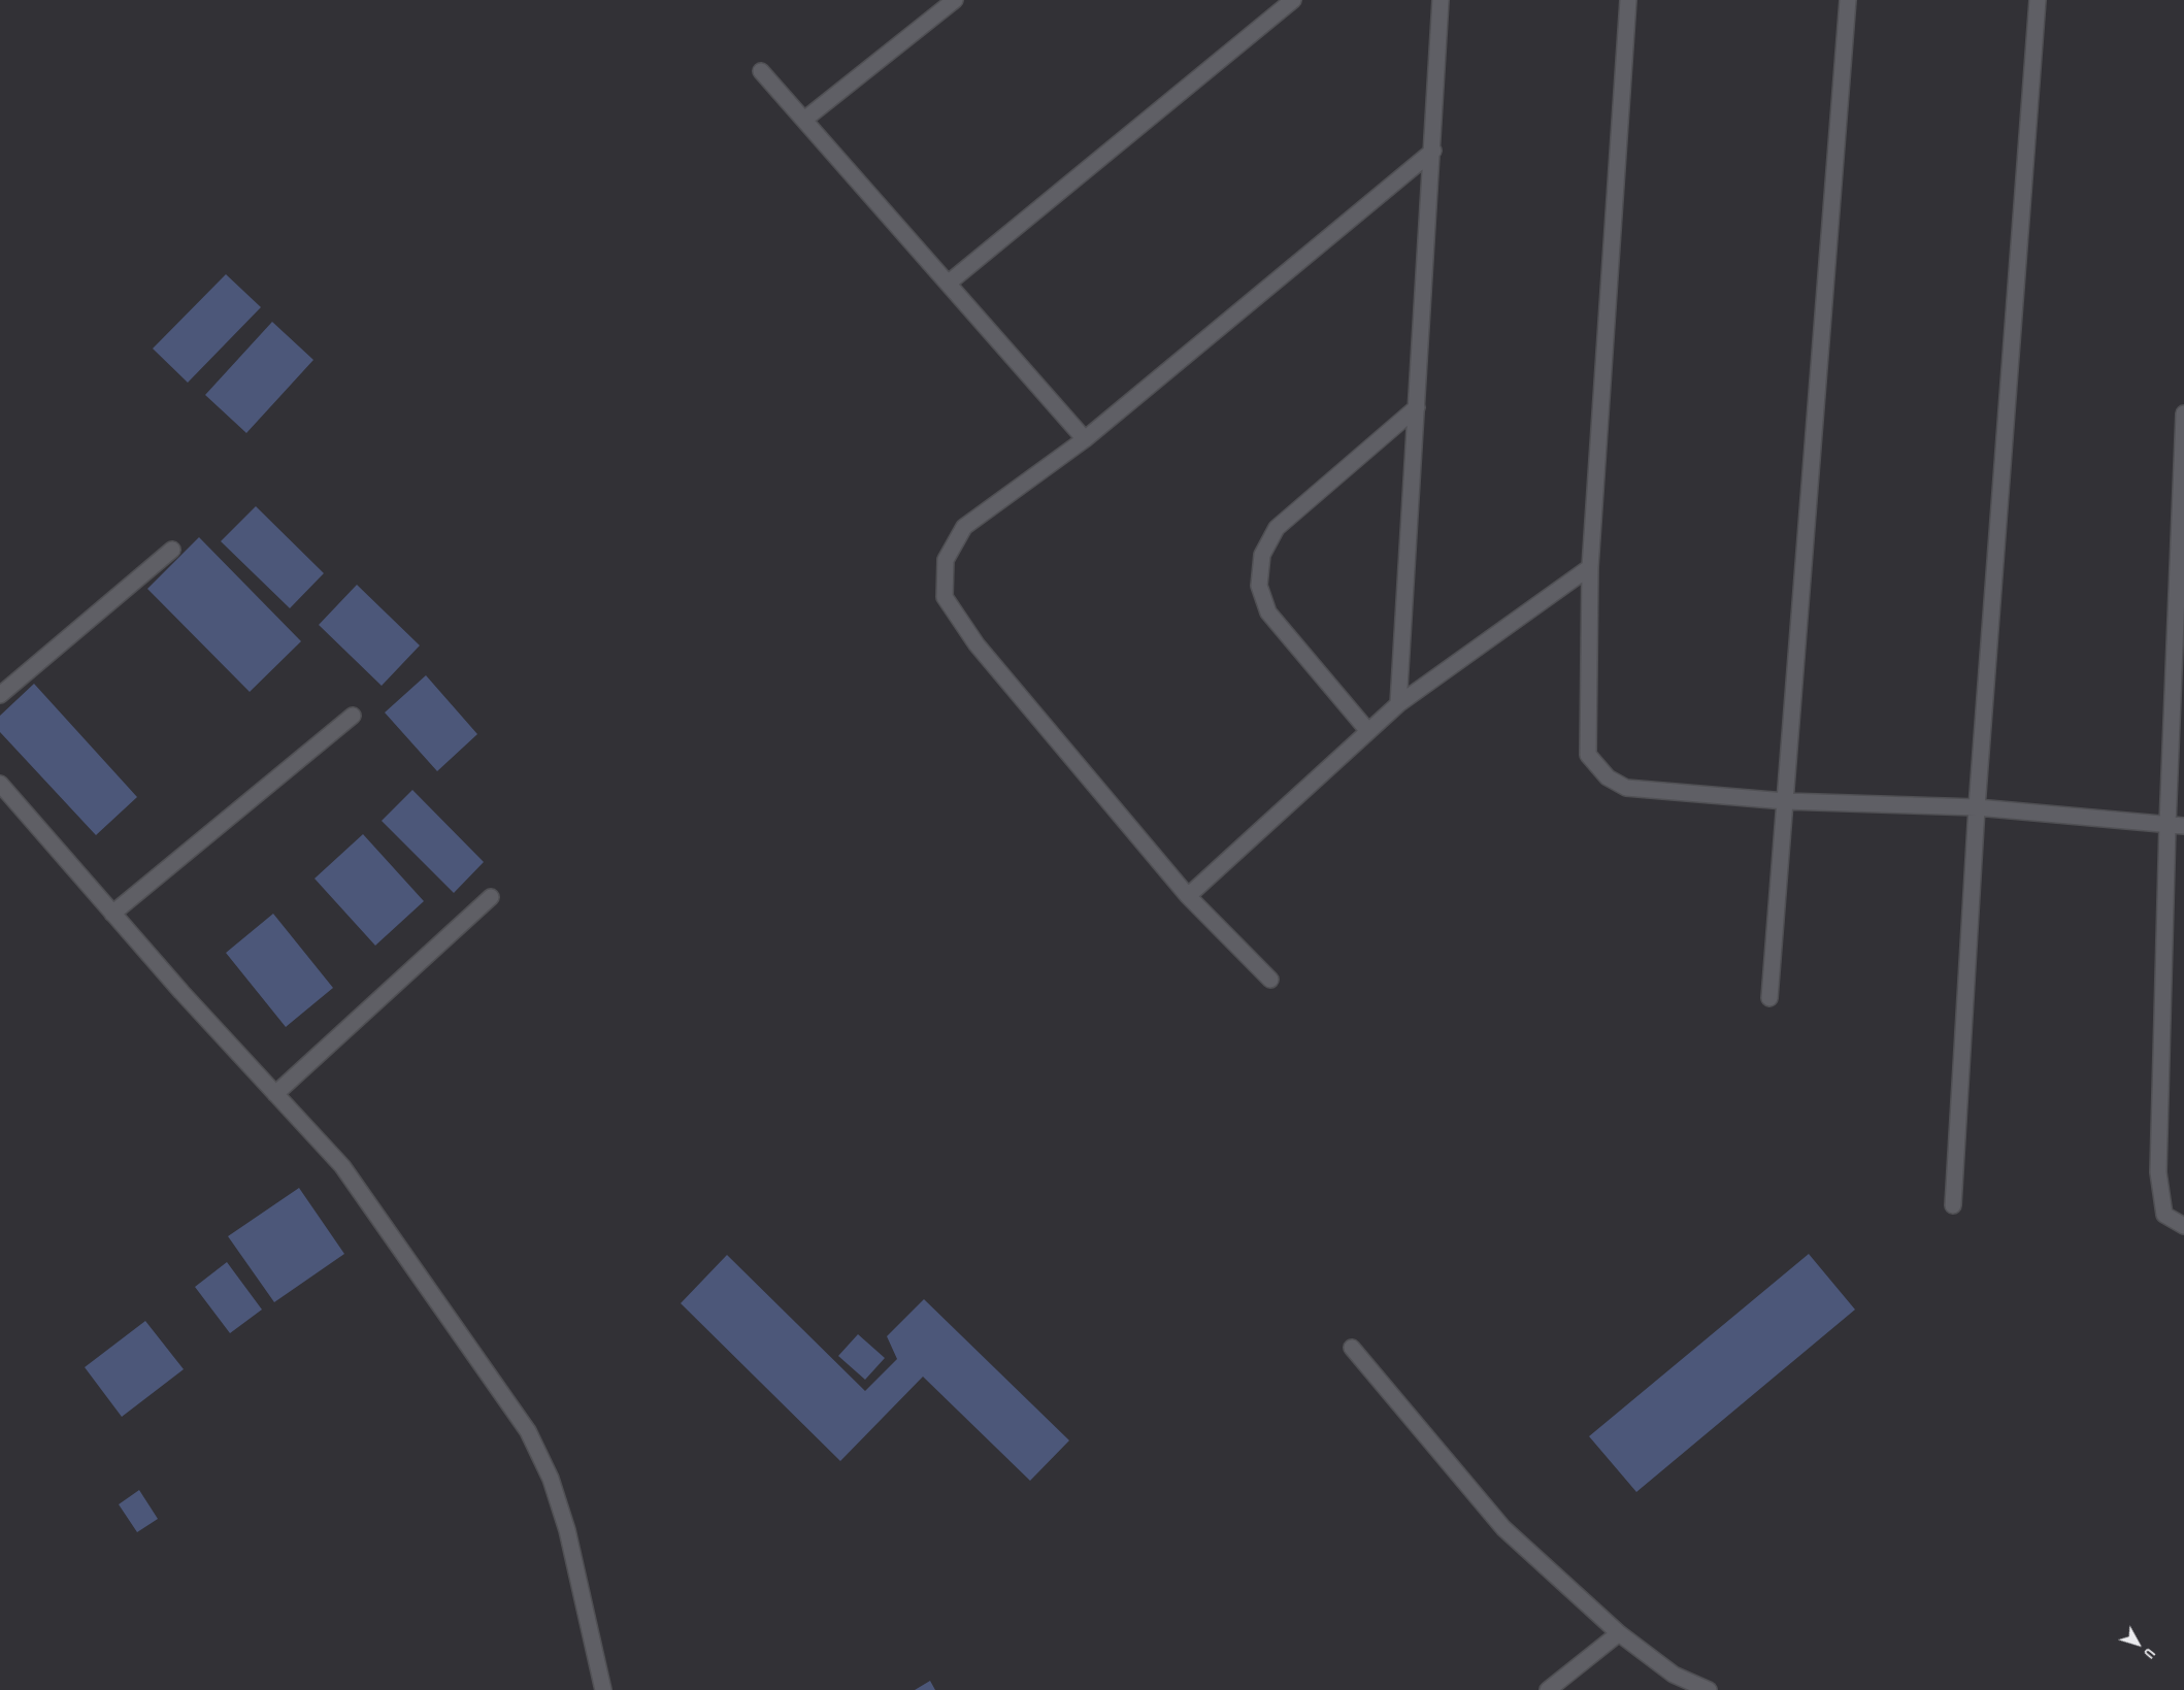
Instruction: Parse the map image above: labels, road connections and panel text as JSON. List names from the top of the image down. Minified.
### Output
{"north":"bottom right"}
